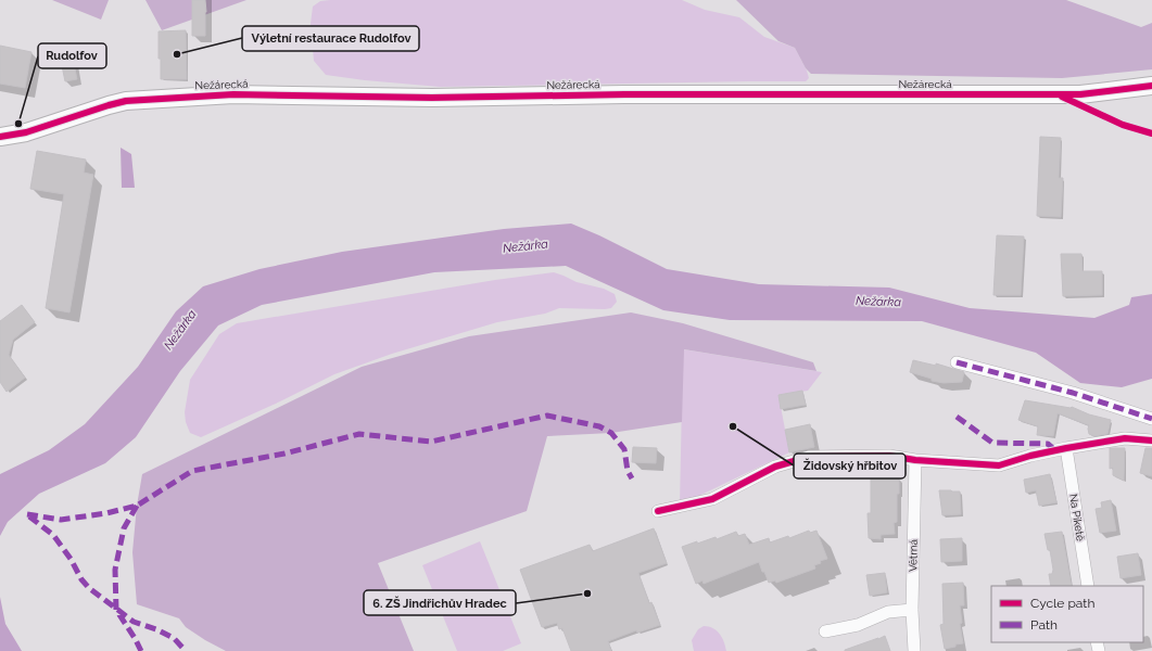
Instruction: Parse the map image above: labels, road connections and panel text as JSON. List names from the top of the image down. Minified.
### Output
{"streets":{"street":["Nežárecká","Na Piketě","Větrná"]},"water":["Nežárka"],"places":["Výletní restaurace Rudolfov","Rudolfov","Židovský hřbitov","6. ZŠ Jindřichův Hradec"],"legend":["Cycle path","Path"]}
